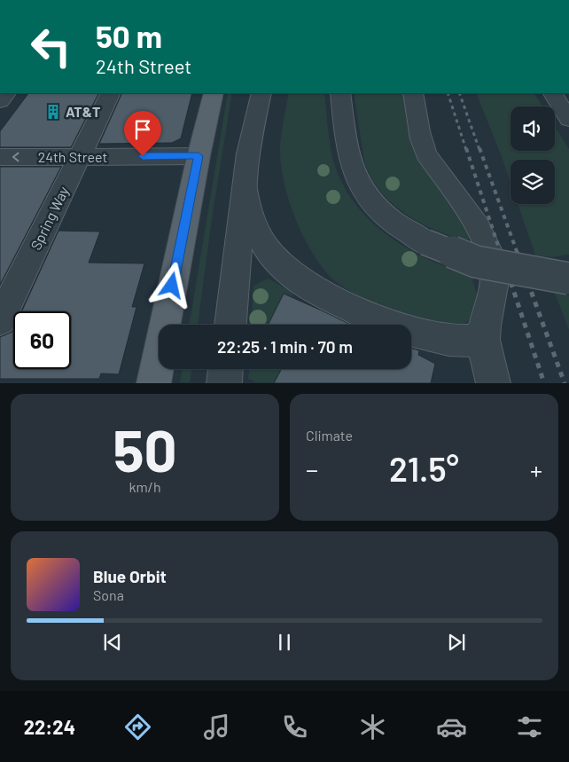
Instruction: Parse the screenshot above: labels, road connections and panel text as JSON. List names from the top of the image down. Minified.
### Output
{"streets":{"street":["24th Street","Spring Way"]},"crossings":[["24th Street","Spring Way"]],"one_way":["24th Street"],"places":{"building":["AT&T"]},"page":{"turn":["50 m","24th Street"],"limit":"60","trip":"22:25 · 1 min · 70 m","tile":[["50","km/h"],"Climate"],"heat":["−","21.5°","+"],"song":["Blue Orbit","Sona"],"tabs":"22:24"}}
